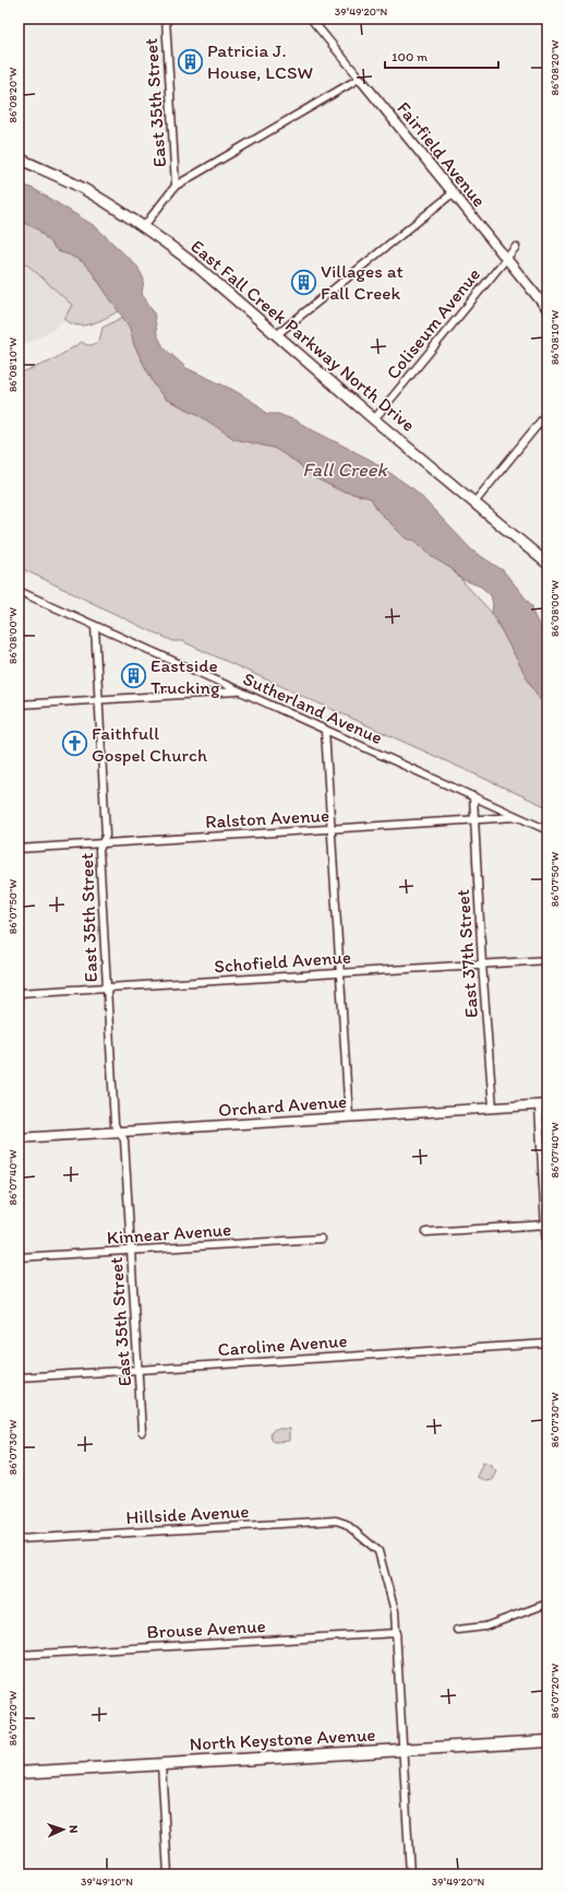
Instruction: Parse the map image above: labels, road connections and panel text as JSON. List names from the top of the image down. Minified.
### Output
{"streets":{"main road":["East Fall Creek Parkway North Drive","North Keystone Avenue"],"street":["East 35th Street","Fairfield Avenue","Coliseum Avenue","Sutherland Avenue","Ralston Avenue","East 37th Street","Schofield Avenue","Orchard Avenue","Kinnear Avenue","Caroline Avenue","Hillside Avenue","Brouse Avenue"]},"crossings":[["East 35th Street","Sutherland Avenue"],["East 35th Street","Ralston Avenue"],["East 35th Street","Schofield Avenue"],["East 35th Street","Orchard Avenue"],["East 35th Street","Kinnear Avenue"],["East 35th Street","Caroline Avenue"],["Fairfield Avenue","Coliseum Avenue"],["Coliseum Avenue","East Fall Creek Parkway North Drive"],["Sutherland Avenue","Ralston Avenue"],["Sutherland Avenue","East 37th Street"],["Ralston Avenue","East 37th Street"],["East 37th Street","Schofield Avenue"],["East 37th Street","Orchard Avenue"],["Hillside Avenue","Brouse Avenue"],["Hillside Avenue","North Keystone Avenue"]],"water":["Fall Creek"],"places":{"building":["Patricia J. House, LCSW","Villages at Fall Creek","Eastside Trucking"],"church":["Faithfull Gospel Church"]},"scale_bar":"100 m","north":"right","coordinates":["39°49'20\"N","86°08'20\"W","86°08'10\"W","86°08'00\"W","86°07'50\"W","86°07'40\"W","86°07'30\"W","86°07'20\"W","39°49'10\"N"]}
